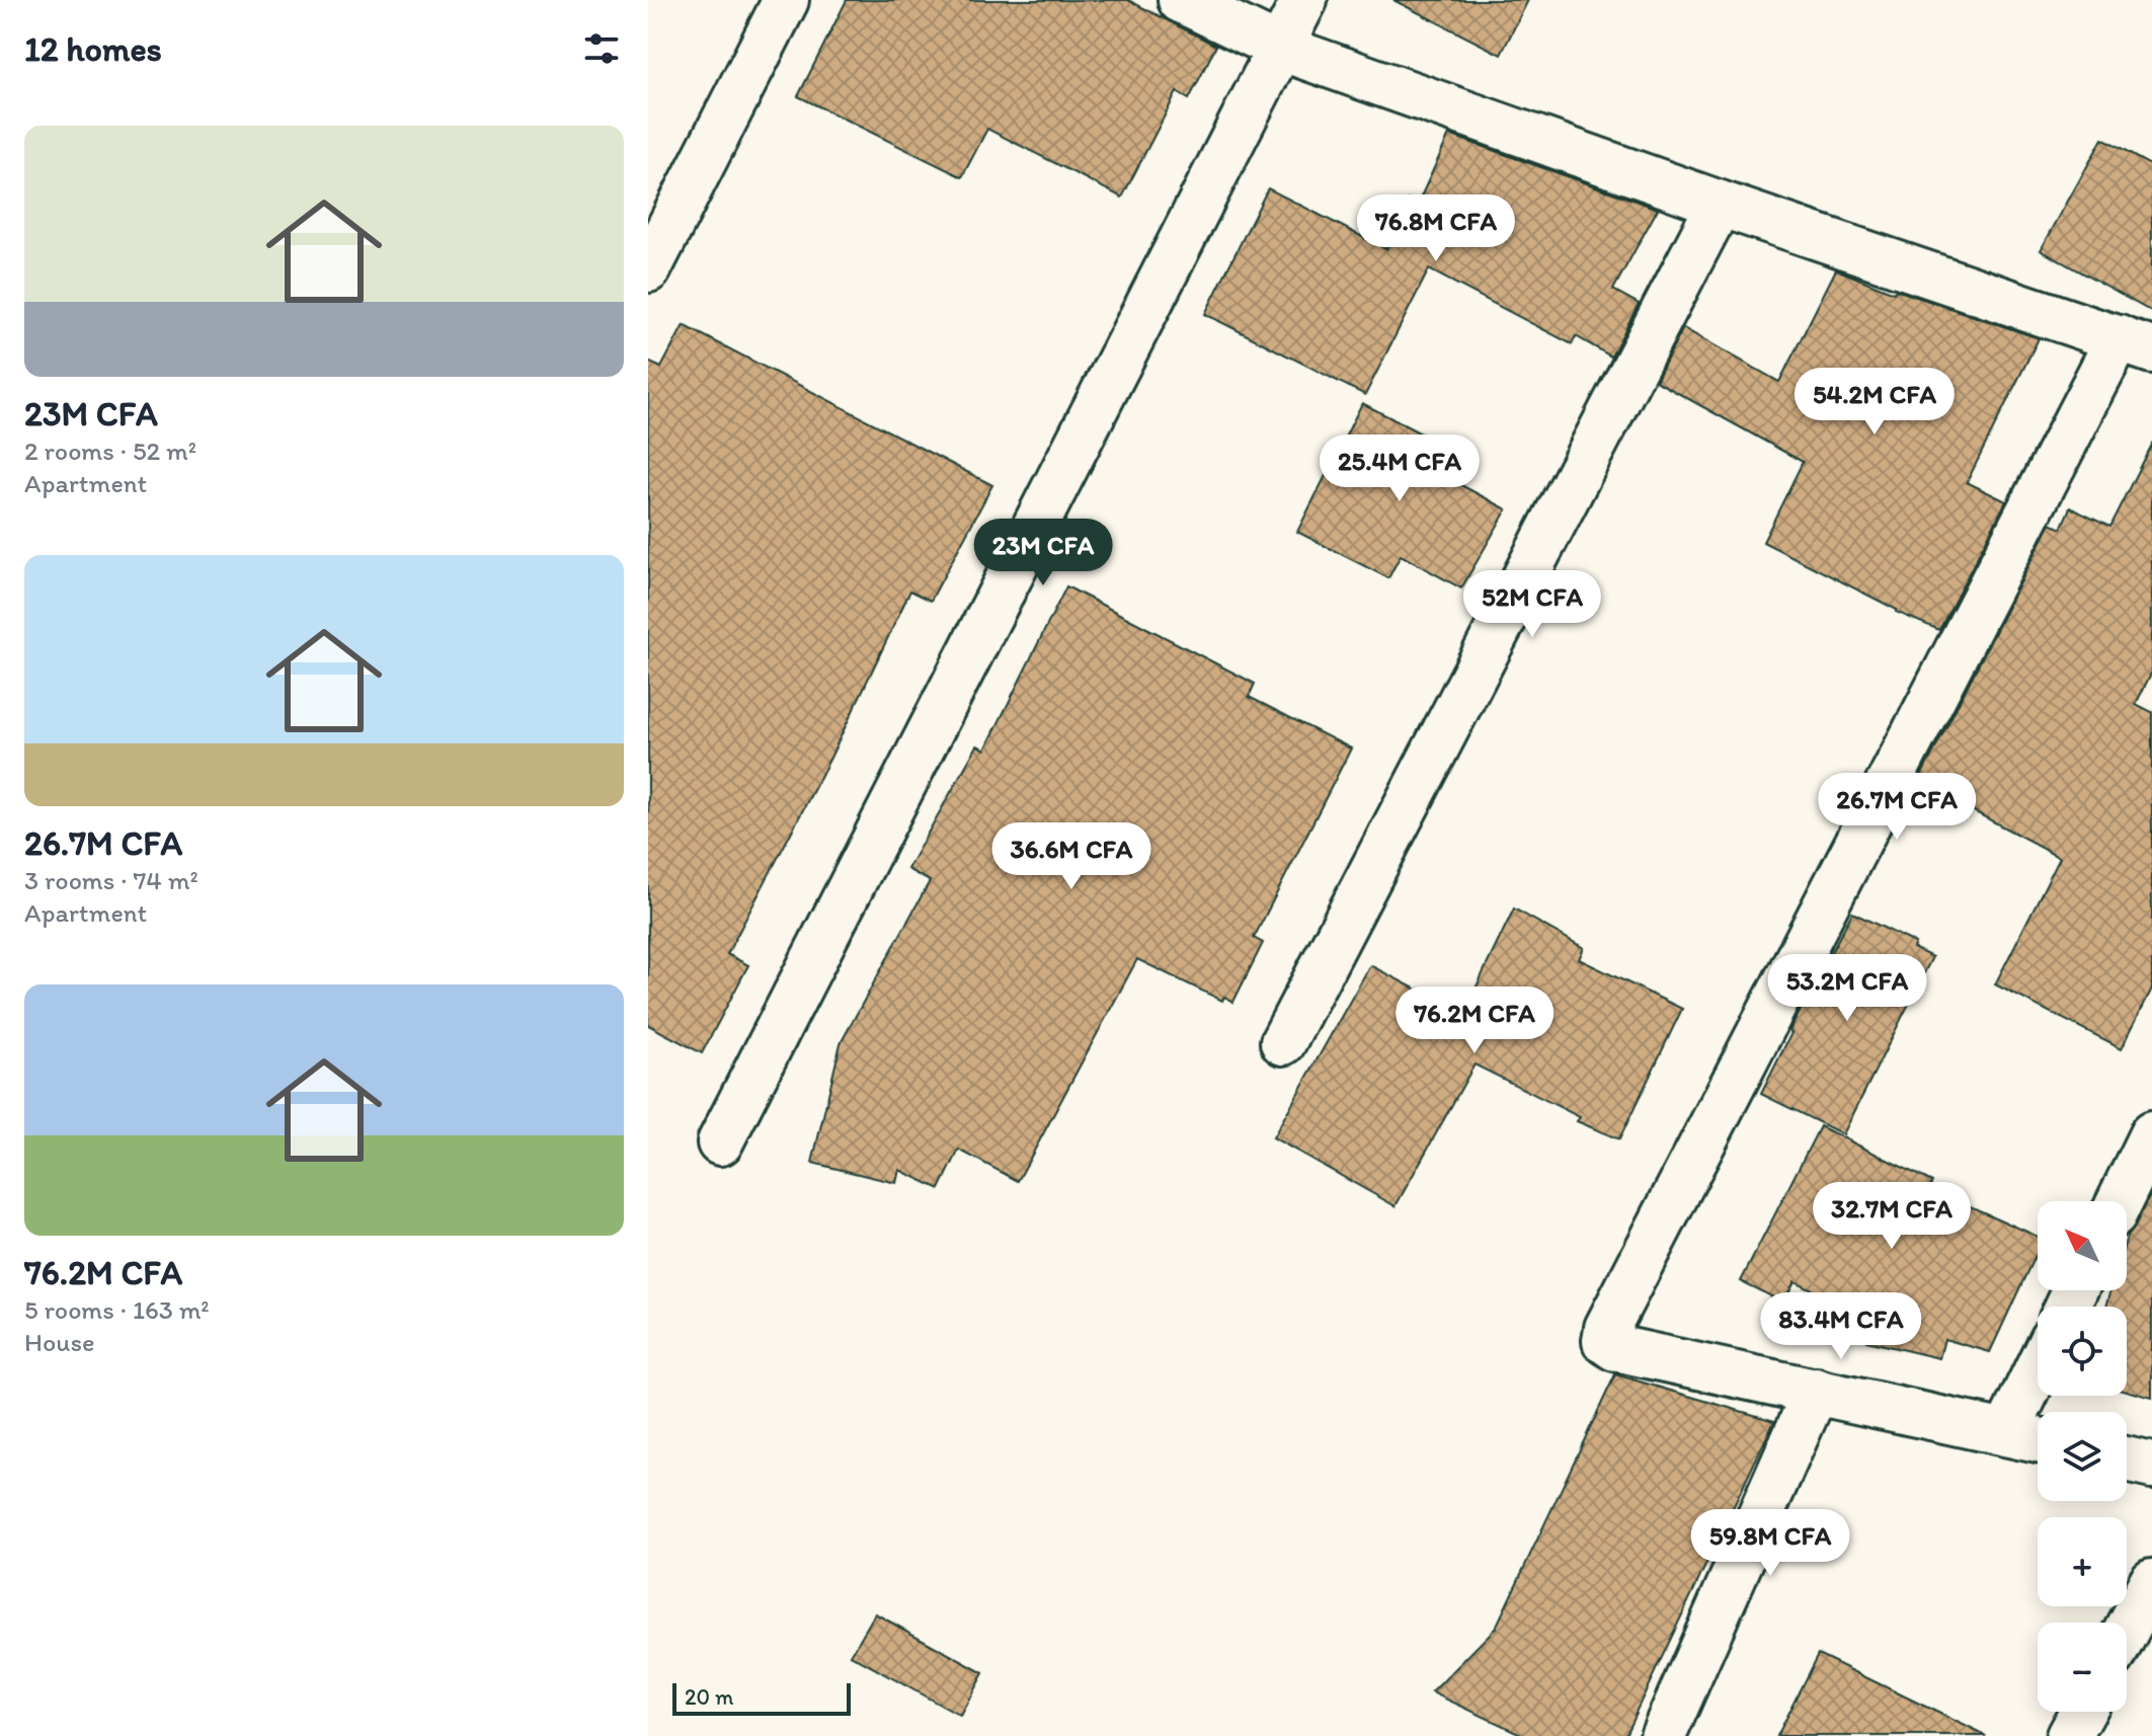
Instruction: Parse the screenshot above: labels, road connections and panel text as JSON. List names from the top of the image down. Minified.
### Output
{"scale_bar":"20 m","north":"top left","page":{"heading":"12 homes","list":[{"name":"23M CFA","note":"2 rooms · 52 m² · Apartment"},{"name":"26.7M CFA","note":"3 rooms · 74 m² · Apartment"},{"name":"76.2M CFA","note":"5 rooms · 163 m² · House"}],"price":["76.8M CFA","54.2M CFA","25.4M CFA","23M CFA","52M CFA","26.7M CFA","36.6M CFA","53.2M CFA","76.2M CFA","32.7M CFA","83.4M CFA","59.8M CFA"],"map_buttons":["+","−"],"scale":"20 m"}}
